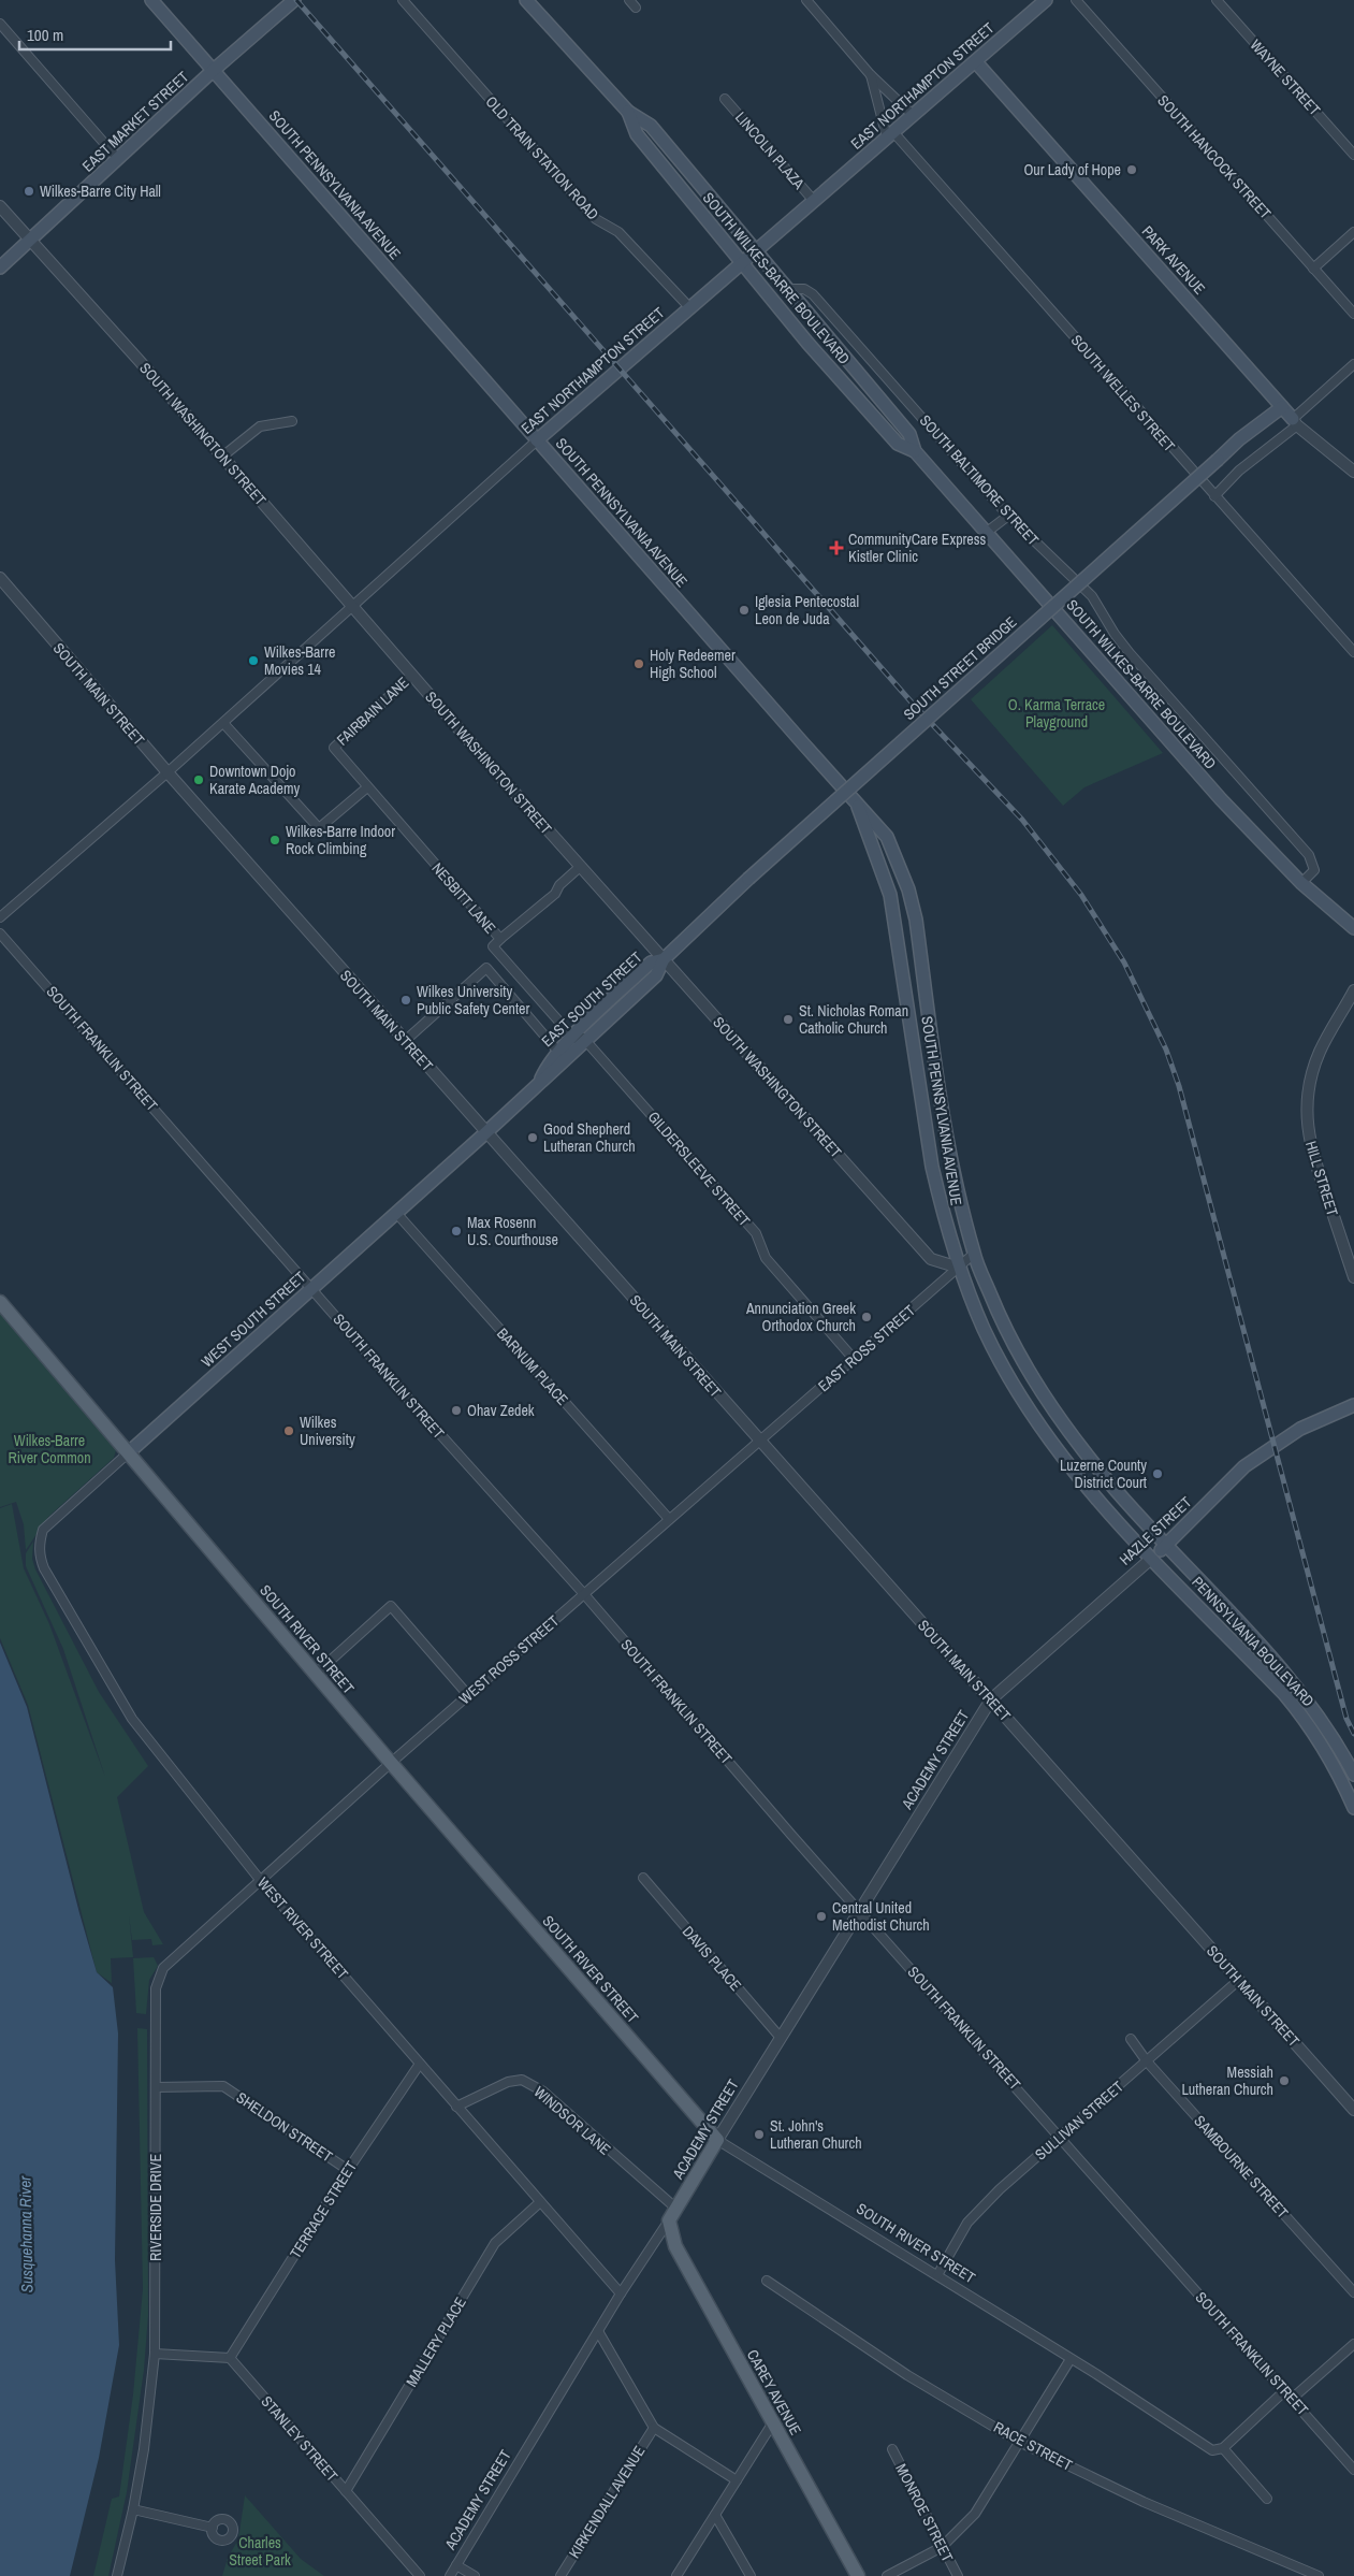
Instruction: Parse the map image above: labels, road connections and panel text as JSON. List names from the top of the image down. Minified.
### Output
{"streets":{"main road":["EAST NORTHAMPTON STREET","EAST MARKET STREET","SOUTH PENNSYLVANIA AVENUE","PARK AVENUE","SOUTH WILKES-BARRE BOULEVARD","SOUTH STREET BRIDGE","EAST SOUTH STREET","WEST SOUTH STREET","HAZLE STREET","SOUTH RIVER STREET","PENNSYLVANIA BOULEVARD","ACADEMY STREET","CAREY AVENUE"],"street":["WAYNE STREET","LINCOLN PLAZA","SOUTH HANCOCK STREET","OLD TRAIN STATION ROAD","SOUTH WELLES STREET","SOUTH WASHINGTON STREET","SOUTH BALTIMORE STREET","SOUTH MAIN STREET","FAIRBAIN LANE","NESBITT LANE","SOUTH FRANKLIN STREET","GILDERSLEEVE STREET","HILL STREET","EAST ROSS STREET","BARNUM PLACE","WEST ROSS STREET","WEST RIVER STREET","DAVIS PLACE","WINDSOR LANE","SULLIVAN STREET","SHELDON STREET","SAMBOURNE STREET","RIVERSIDE DRIVE","TERRACE STREET","MALLERY PLACE","STANLEY STREET","RACE STREET","KIRKENDALL AVENUE","MONROE STREET"]},"crossings":[["EAST NORTHAMPTON STREET","LINCOLN PLAZA"],["EAST NORTHAMPTON STREET","OLD TRAIN STATION ROAD"],["EAST NORTHAMPTON STREET","SOUTH PENNSYLVANIA AVENUE"],["EAST NORTHAMPTON STREET","PARK AVENUE"],["EAST NORTHAMPTON STREET","SOUTH WILKES-BARRE BOULEVARD"],["EAST NORTHAMPTON STREET","SOUTH WELLES STREET"],["EAST NORTHAMPTON STREET","SOUTH WASHINGTON STREET"],["EAST NORTHAMPTON STREET","SOUTH MAIN STREET"],["EAST MARKET STREET","SOUTH PENNSYLVANIA AVENUE"],["EAST MARKET STREET","SOUTH WASHINGTON STREET"],["SOUTH PENNSYLVANIA AVENUE","SOUTH WASHINGTON STREET"],["SOUTH PENNSYLVANIA AVENUE","EAST ROSS STREET"],["SOUTH PENNSYLVANIA AVENUE","HAZLE STREET"],["SOUTH PENNSYLVANIA AVENUE","PENNSYLVANIA BOULEVARD"],["PARK AVENUE","SOUTH STREET BRIDGE"],["SOUTH WILKES-BARRE BOULEVARD","SOUTH BALTIMORE STREET"],["SOUTH WASHINGTON STREET","SOUTH STREET BRIDGE"],["SOUTH WASHINGTON STREET","FAIRBAIN LANE"],["SOUTH WASHINGTON STREET","EAST SOUTH STREET"],["SOUTH WASHINGTON STREET","EAST ROSS STREET"],["SOUTH STREET BRIDGE","EAST SOUTH STREET"],["SOUTH MAIN STREET","EAST SOUTH STREET"],["SOUTH MAIN STREET","WEST SOUTH STREET"],["SOUTH MAIN STREET","EAST ROSS STREET"],["SOUTH MAIN STREET","HAZLE STREET"],["SOUTH MAIN STREET","WEST ROSS STREET"],["SOUTH MAIN STREET","ACADEMY STREET"],["SOUTH MAIN STREET","SULLIVAN STREET"],["FAIRBAIN LANE","NESBITT LANE"],["NESBITT LANE","EAST SOUTH STREET"],["NESBITT LANE","GILDERSLEEVE STREET"],["EAST SOUTH STREET","GILDERSLEEVE STREET"],["EAST SOUTH STREET","WEST SOUTH STREET"],["SOUTH FRANKLIN STREET","WEST SOUTH STREET"],["SOUTH FRANKLIN STREET","WEST ROSS STREET"],["SOUTH FRANKLIN STREET","ACADEMY STREET"],["SOUTH FRANKLIN STREET","SULLIVAN STREET"],["GILDERSLEEVE STREET","EAST ROSS STREET"],["WEST SOUTH STREET","BARNUM PLACE"],["WEST SOUTH STREET","SOUTH RIVER STREET"],["WEST SOUTH STREET","WEST RIVER STREET"],["EAST ROSS STREET","WEST ROSS STREET"],["BARNUM PLACE","WEST ROSS STREET"],["HAZLE STREET","PENNSYLVANIA BOULEVARD"],["HAZLE STREET","ACADEMY STREET"],["SOUTH RIVER STREET","WEST ROSS STREET"],["SOUTH RIVER STREET","ACADEMY STREET"],["SOUTH RIVER STREET","SULLIVAN STREET"],["WEST ROSS STREET","WEST RIVER STREET"],["WEST ROSS STREET","RIVERSIDE DRIVE"],["ACADEMY STREET","WEST RIVER STREET"],["ACADEMY STREET","DAVIS PLACE"],["ACADEMY STREET","WINDSOR LANE"],["ACADEMY STREET","CAREY AVENUE"],["WEST RIVER STREET","WINDSOR LANE"],["WEST RIVER STREET","RIVERSIDE DRIVE"],["WEST RIVER STREET","TERRACE STREET"],["WEST RIVER STREET","MALLERY PLACE"],["SULLIVAN STREET","SAMBOURNE STREET"],["SHELDON STREET","RIVERSIDE DRIVE"],["SHELDON STREET","TERRACE STREET"],["TERRACE STREET","STANLEY STREET"],["MALLERY PLACE","STANLEY STREET"]],"water":["Susquehanna River"],"parks":["O. Karma Terrace Playground","Wilkes-Barre River Common","Charles Street Park"],"places":{"other":["Our Lady of Hope","Wilkes-Barre City Hall","Iglesia Pentecostal Leon de Juda","Wilkes-Barre Movies 14","Holy Redeemer High School","Downtown Dojo Karate Academy","Wilkes-Barre Indoor Rock Climbing","Wilkes University Public Safety Center","St. Nicholas Roman Catholic Church","Good Shepherd Lutheran Church","Max Rosenn U.S. Courthouse","Annunciation Greek Orthodox Church","Ohav Zedek","Wilkes University","Luzerne County District Court","Central United Methodist Church","Messiah Lutheran Church","St. John's Lutheran Church"],"health":["CommunityCare Express Kistler Clinic"]},"scale_bar":"100 m"}
